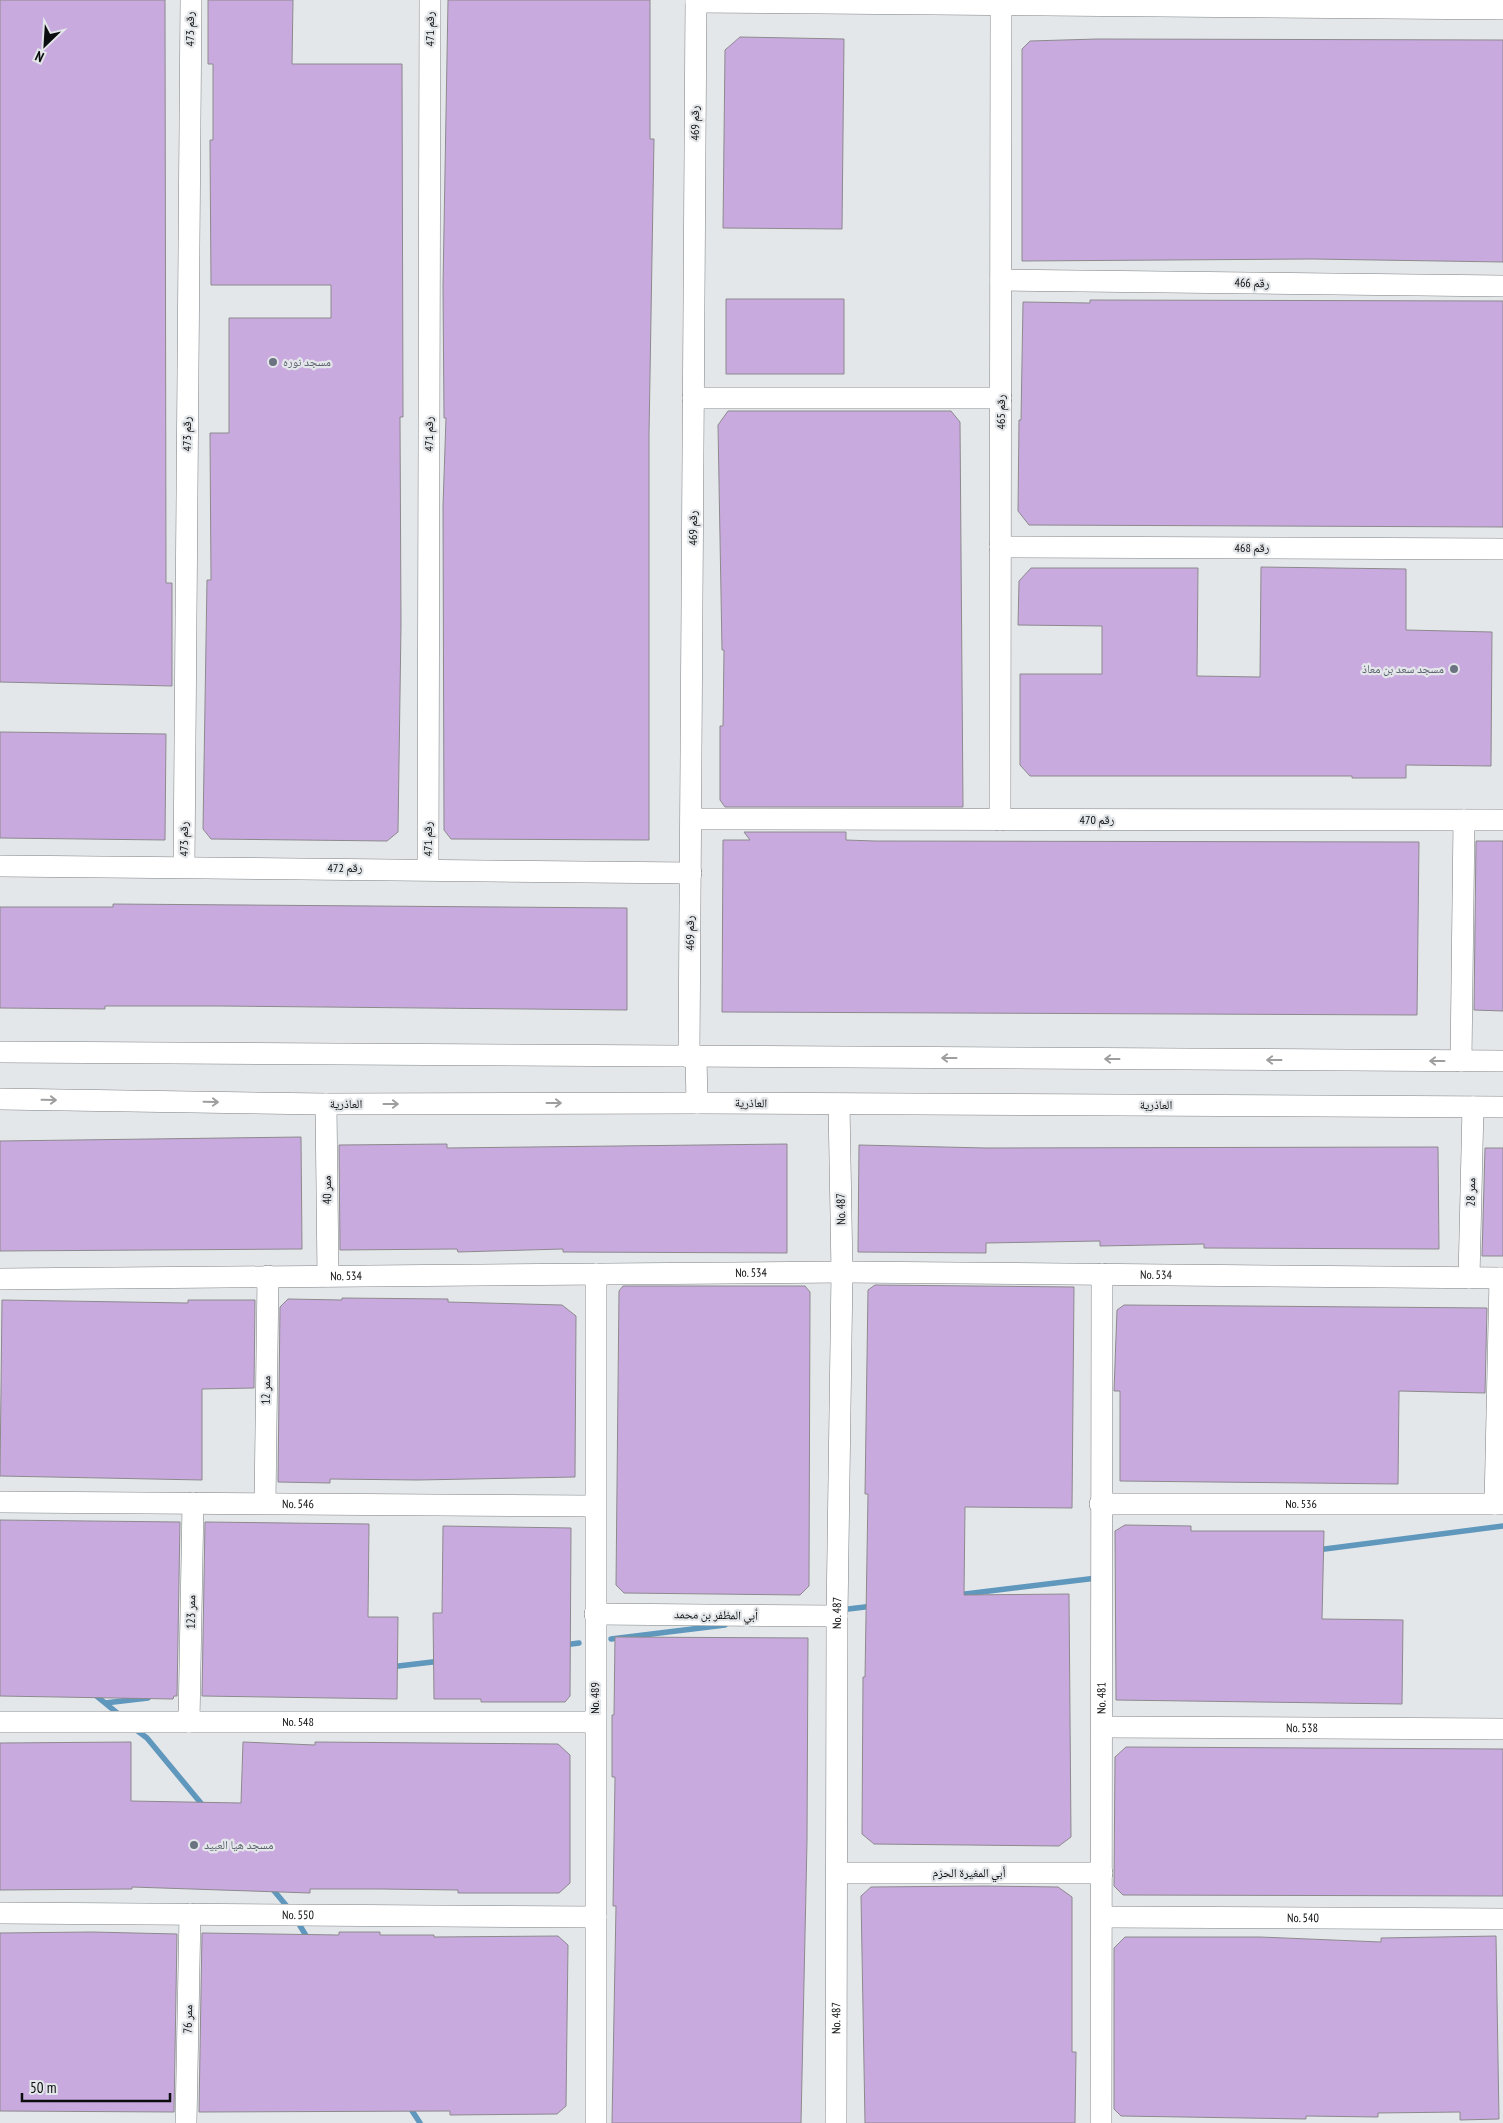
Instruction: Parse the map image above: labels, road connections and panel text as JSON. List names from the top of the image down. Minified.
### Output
{"streets":{"street":["رقم 473","رقم 471","رقم 469","رقم 466","رقم 465","رقم 468","رقم 470","رقم 472","العاذرية","ممر 40","ممر 28","No. 487","No. 534","ممر 12","No. 546","No. 536","ممر 123","أبي المظفر بن محمد","No. 489","No. 481","No. 548","No. 538","أبي المغيرة الحزم","No. 550","No. 540","ممر 76"]},"crossings":[["رقم 473","رقم 472"],["رقم 471","رقم 472"],["رقم 469","رقم 470"],["رقم 469","رقم 472"],["رقم 469","العاذرية"],["رقم 466","رقم 465"],["رقم 465","رقم 468"],["رقم 465","رقم 470"],["العاذرية","ممر 40"],["العاذرية","ممر 28"],["العاذرية","No. 487"],["ممر 40","No. 534"],["ممر 28","No. 534"],["No. 487","No. 534"],["No. 487","أبي المظفر بن محمد"],["No. 487","أبي المغيرة الحزم"],["No. 534","ممر 12"],["No. 534","No. 489"],["No. 534","No. 481"],["ممر 12","No. 546"],["No. 546","ممر 123"],["No. 546","No. 489"],["No. 536","No. 481"],["ممر 123","No. 548"],["أبي المظفر بن محمد","No. 489"],["No. 489","No. 548"],["No. 489","No. 550"],["No. 481","No. 538"],["No. 481","أبي المغيرة الحزم"],["No. 481","No. 540"],["No. 550","ممر 76"]],"places":["مسجد نوره","مسجد سعد بن معاذ","مسجد هيا العبيد"],"scale_bar":"50 m","north":"bottom left"}
